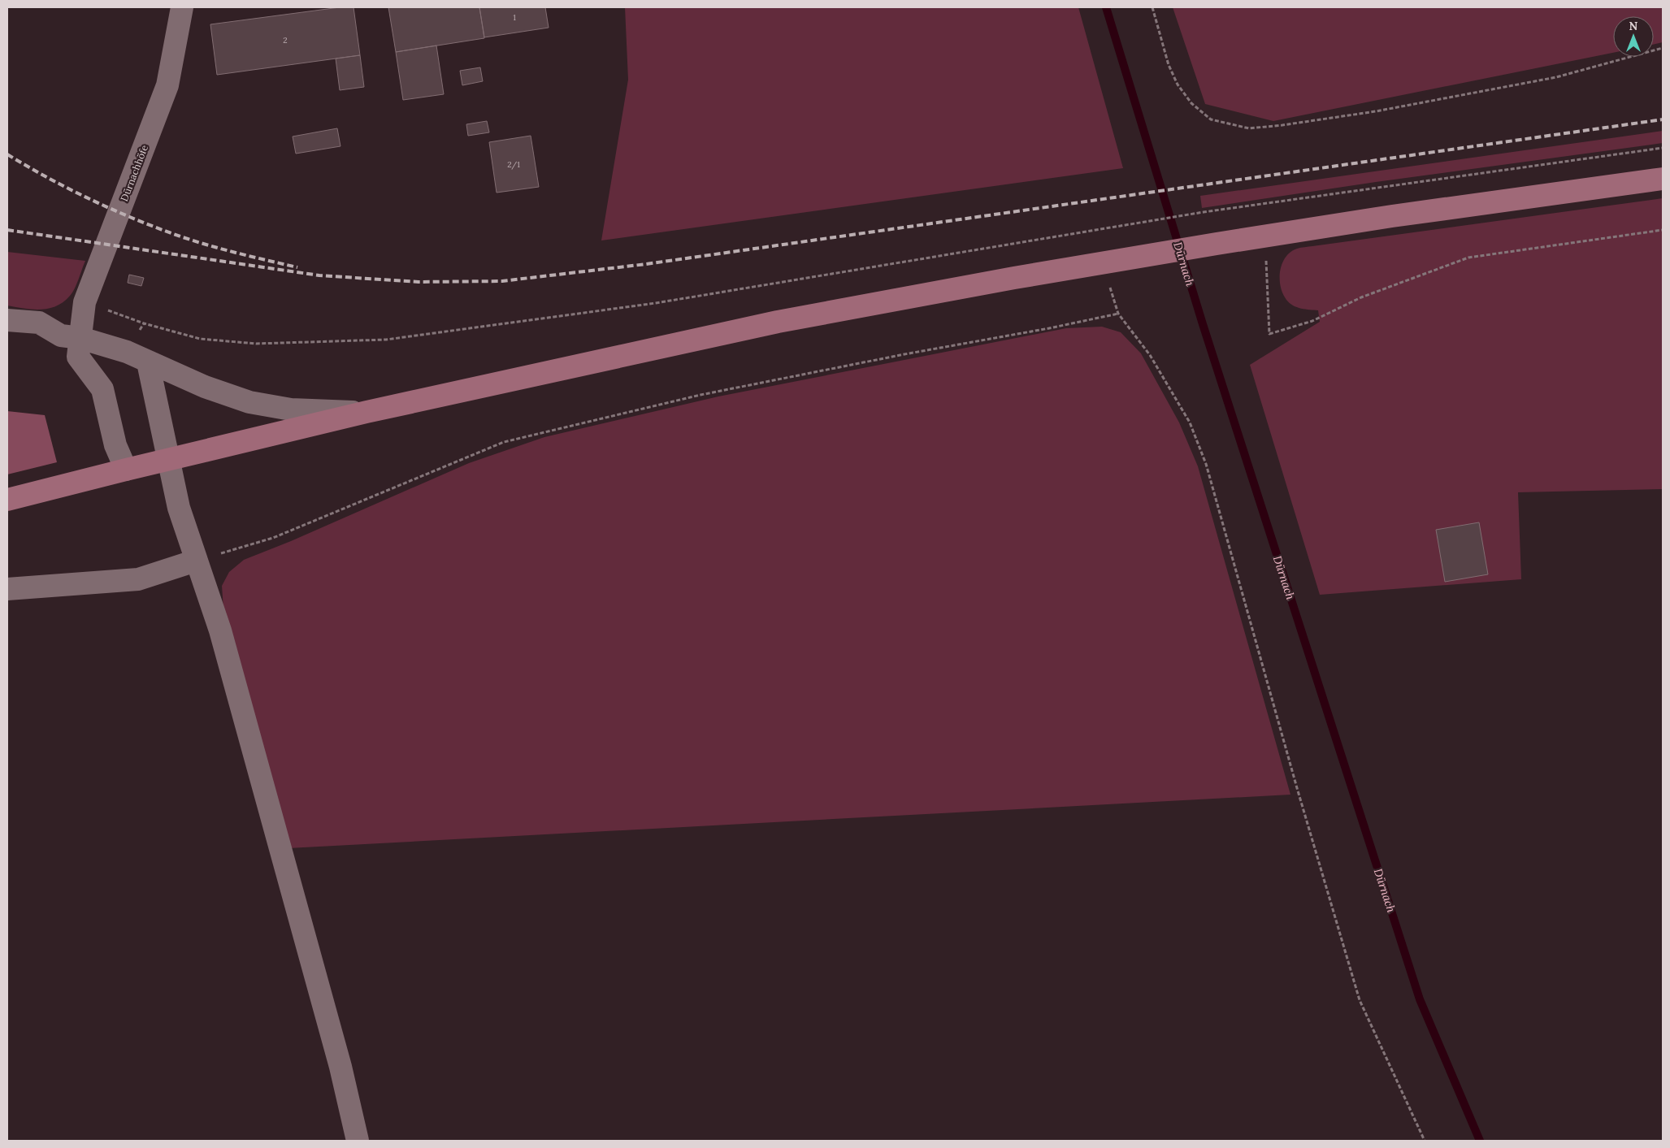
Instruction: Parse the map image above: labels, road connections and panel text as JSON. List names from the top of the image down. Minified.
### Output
{"streets":{"street":["Dürnachhöfe"]},"water":["Dürnach"],"house_numbers":["1","2","2/1"],"north":"top"}
